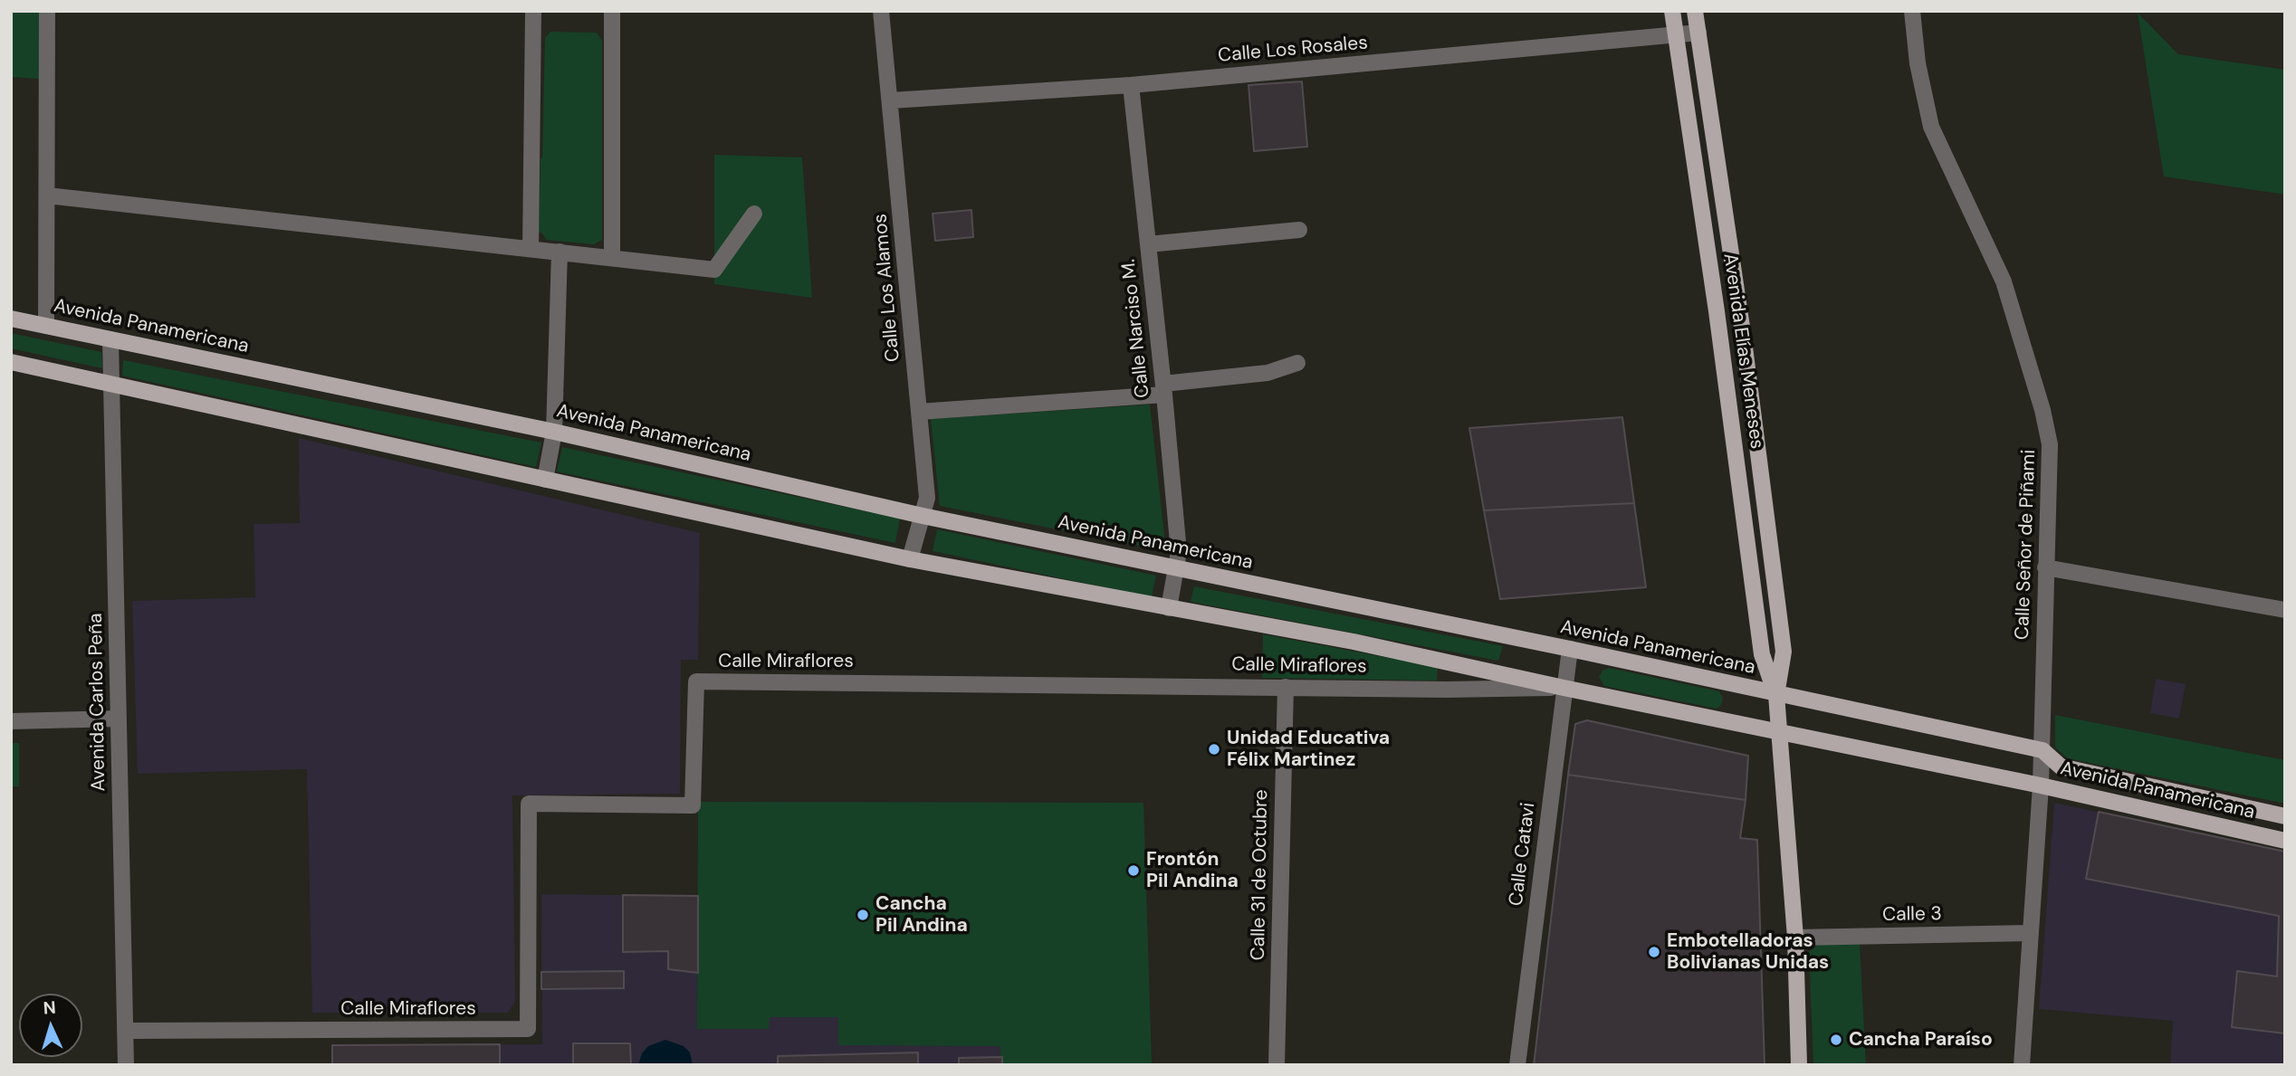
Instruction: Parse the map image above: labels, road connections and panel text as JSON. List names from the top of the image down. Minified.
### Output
{"streets":{"main road":["Avenida Panamericana","Avenida Elías Meneses"],"street":["Calle Los Rosales","Calle Los Alamos","Calle Narciso M.","Calle Señor de Piñami","Calle Miraflores","Avenida Carlos Peña","Calle Catavi","Calle 31 de Octubre","Calle 3"]},"crossings":[["Calle Los Rosales","Calle Los Alamos"],["Calle Los Rosales","Calle Narciso M."],["Calle Los Rosales","Avenida Elías Meneses"],["Calle Los Alamos","Avenida Panamericana"],["Avenida Panamericana","Calle Narciso M."],["Avenida Panamericana","Avenida Elías Meneses"],["Avenida Panamericana","Calle Señor de Piñami"],["Avenida Panamericana","Calle Miraflores"],["Avenida Panamericana","Avenida Carlos Peña"],["Avenida Panamericana","Calle Catavi"],["Avenida Elías Meneses","Calle 3"],["Calle Señor de Piñami","Calle 3"],["Calle Miraflores","Avenida Carlos Peña"],["Calle Miraflores","Calle Catavi"],["Calle Miraflores","Calle 31 de Octubre"]],"places":["Unidad Educativa Félix Martinez","Frontón Pil Andina","Cancha Pil Andina","Embotelladoras Bolivianas Unidas","Cancha Paraíso"],"north":"top"}
